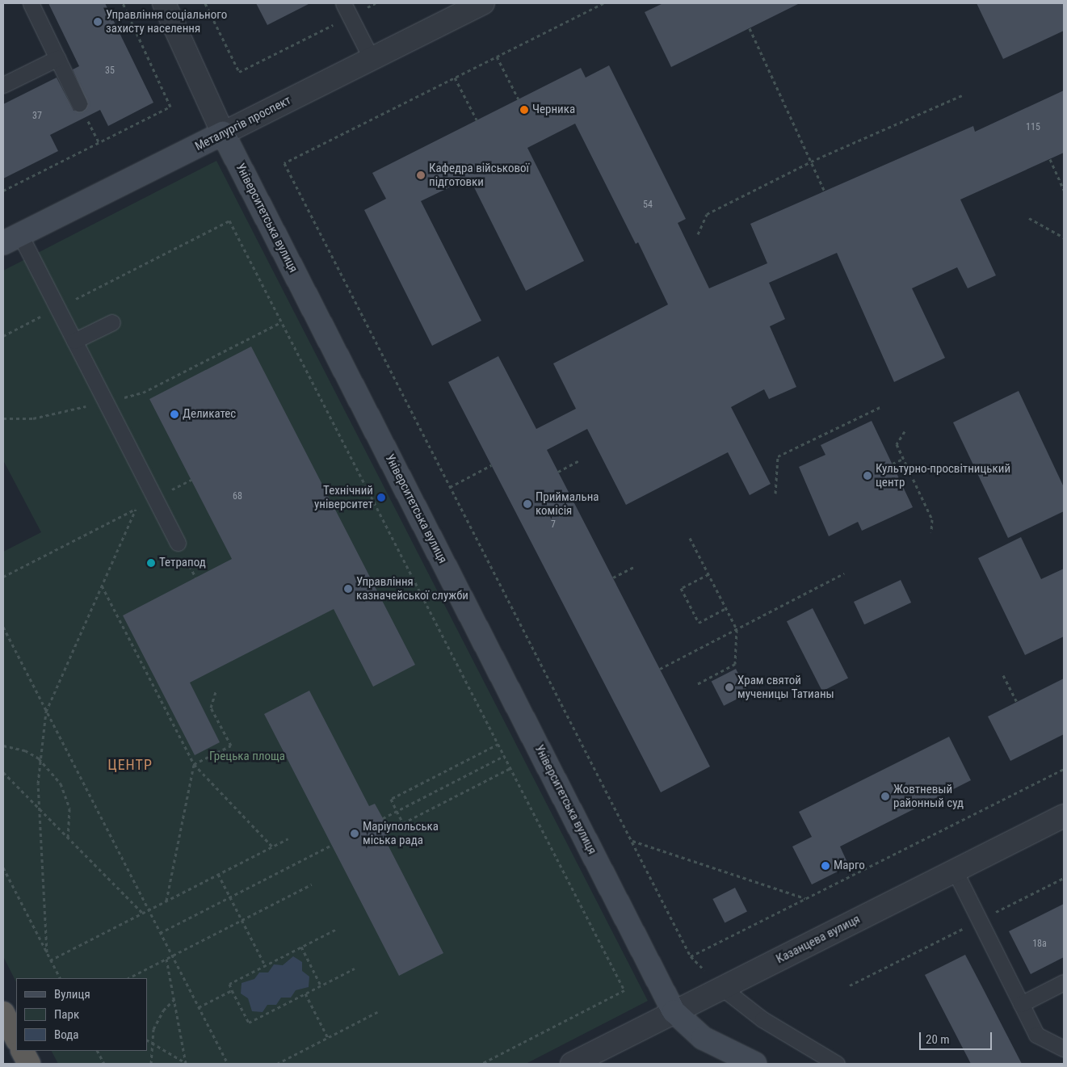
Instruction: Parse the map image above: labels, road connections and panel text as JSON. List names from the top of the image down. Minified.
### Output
{"streets":{"main road":["Металургів проспект","Університетська вулиця"],"street":["Казанцева вулиця"]},"crossings":[["Металургів проспект","Університетська вулиця"],["Університетська вулиця","Казанцева вулиця"]],"districts":["ЦЕНТР"],"parks":["Грецька площа"],"places":["Управління соціального захисту населення","Черника","Кафедра військової підготовки","Деликатес","Культурно-просвітницький центр","Технічний університет","Приймальна комісія","Тетрапод","Управління казначейської служби","Храм святой мученицы Татианы","Жовтневый районный суд","Маріупольська міська рада","Марго"],"house_numbers":["35","37","115","54","68","7","18а"],"legend":["Вулиця","Парк","Вода"],"scale_bar":"20 m"}
